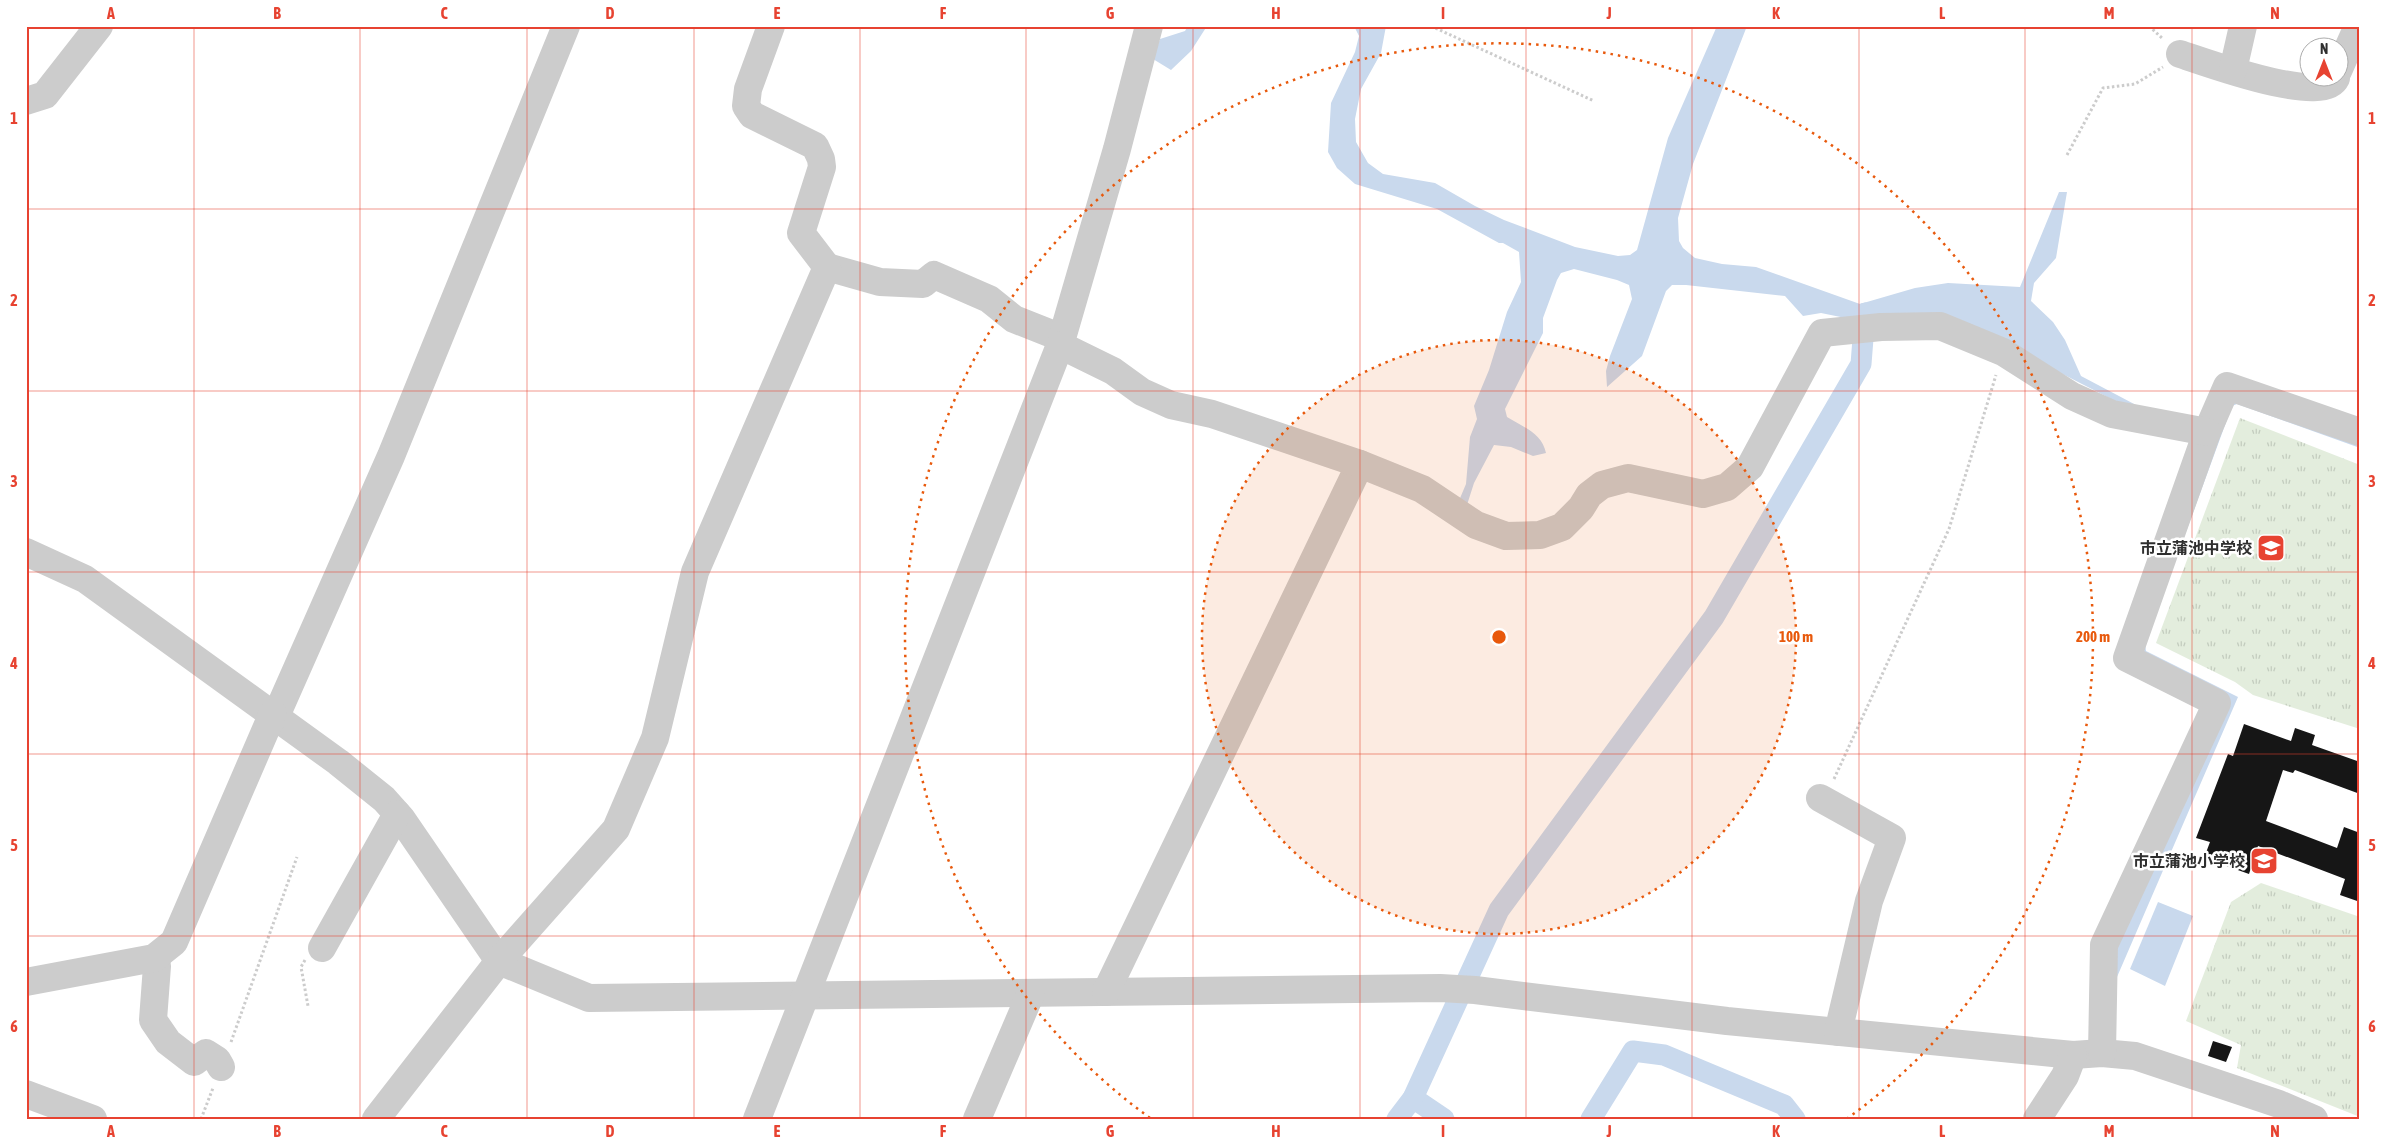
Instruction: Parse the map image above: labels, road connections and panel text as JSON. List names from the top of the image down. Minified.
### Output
{"places":{"school or university":["市立蒲池中学校","市立蒲池小学校"]},"north":"top","grid":{"columns":["A","B","C","D","E","F","G","H","I","J","K","L","M","N"],"rows":["1","2","3","4","5","6"]},"rings":["100 m","200 m"]}
